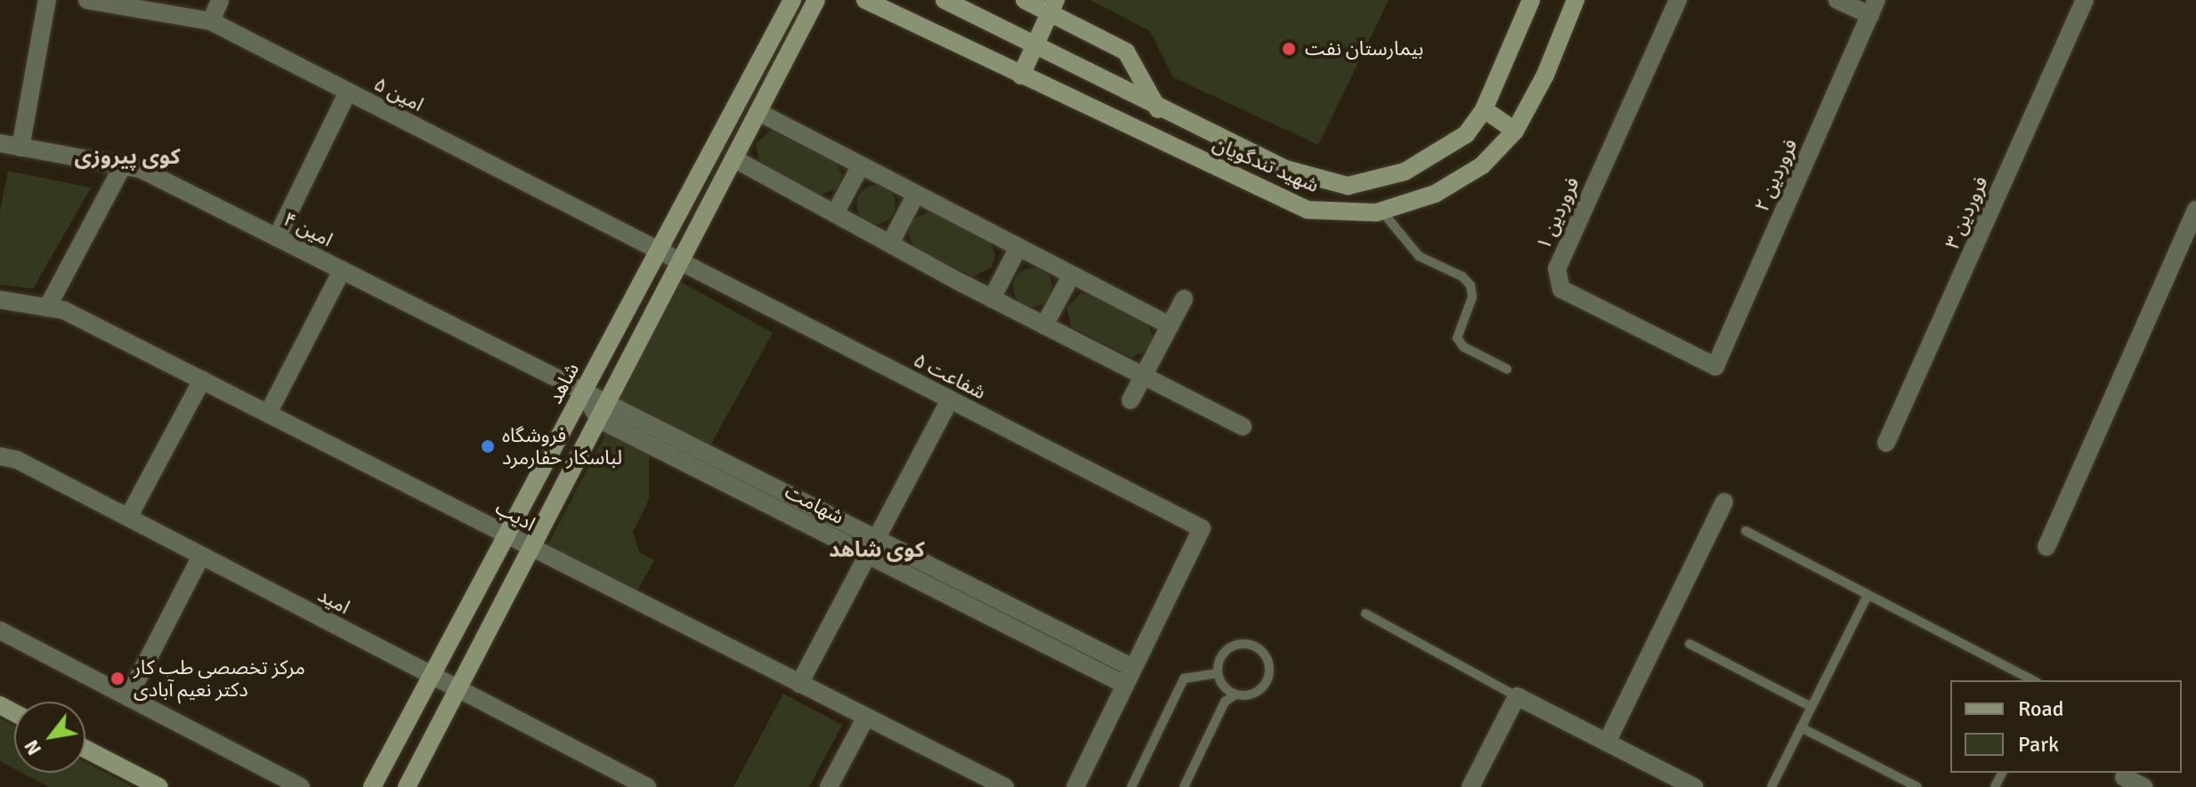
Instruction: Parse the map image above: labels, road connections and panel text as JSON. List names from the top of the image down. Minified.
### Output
{"streets":{"main road":["شهید تندگویان","شاهد"],"street":["امین ۵","فروردین ۲","فروردین ۳","فروردین ۱","امین ۴","شفاعت ۵","شهامت","ادیب","امید"]},"crossings":[["امین ۵","شفاعت ۵"],["امین ۵","شاهد"],["فروردین ۲","فروردین ۱"],["امین ۴","شاهد"],["امین ۴","شهامت"],["شفاعت ۵","شهامت"],["شاهد","ادیب"],["شاهد","امید"]],"districts":["کوی پیروزی","کوی شاهد"],"places":["بیمارستان نفت","فروشگاه لباسکار حفارمرد","مرکز تخصصی طب کار دکتر نعیم آبادی"],"legend":["Road","Park"],"north":"bottom left"}
